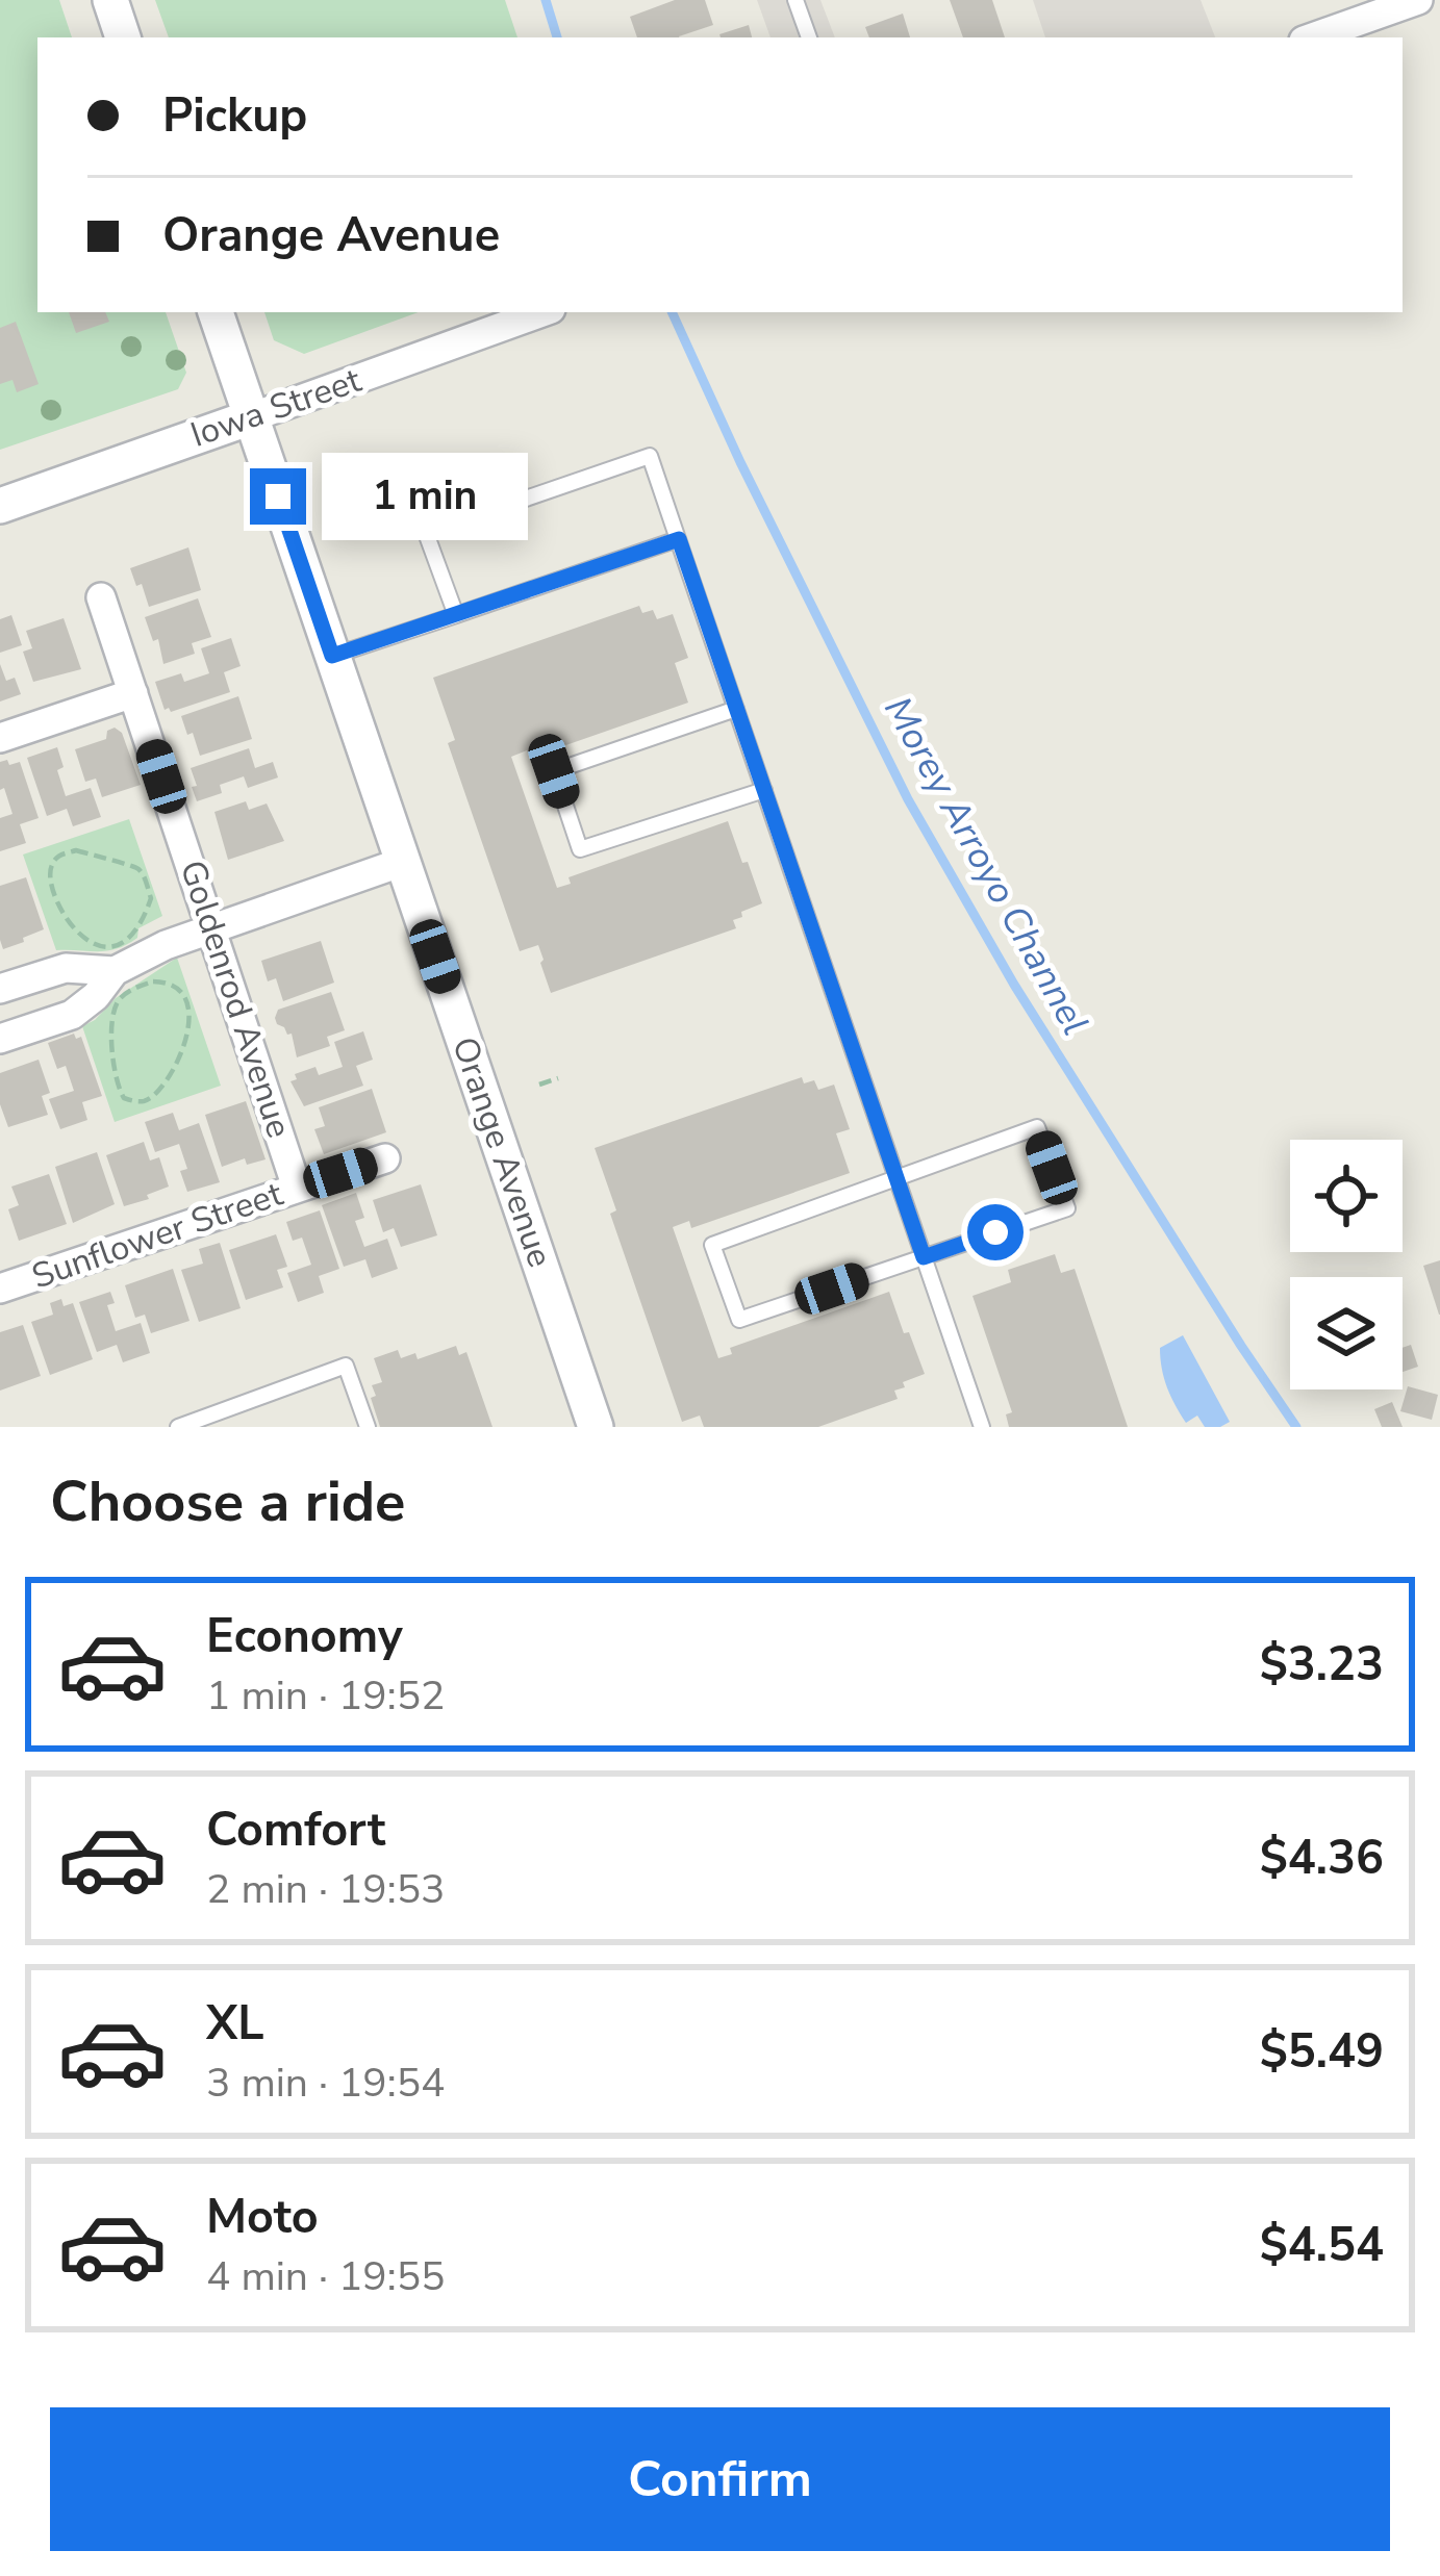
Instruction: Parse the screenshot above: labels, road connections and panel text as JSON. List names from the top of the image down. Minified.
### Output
{"streets":{"street":["Iowa Street","Goldenrod Avenue","Orange Avenue","Sunflower Street"]},"crossings":[["Iowa Street","Orange Avenue"],["Goldenrod Avenue","Sunflower Street"]],"water":["Morey Arroyo Channel"],"page":{"banner":["Pickup","Orange Avenue"],"bubble":"1 min","heading":"Choose a ride","list":[{"name":"Economy","note":"1 min · 19:52","value":"$3.23"},{"name":"Comfort","note":"2 min · 19:53","value":"$4.36"},{"name":"XL","note":"3 min · 19:54","value":"$5.49"},{"name":"Moto","note":"4 min · 19:55","value":"$4.54"}],"buttons":"Confirm"}}
